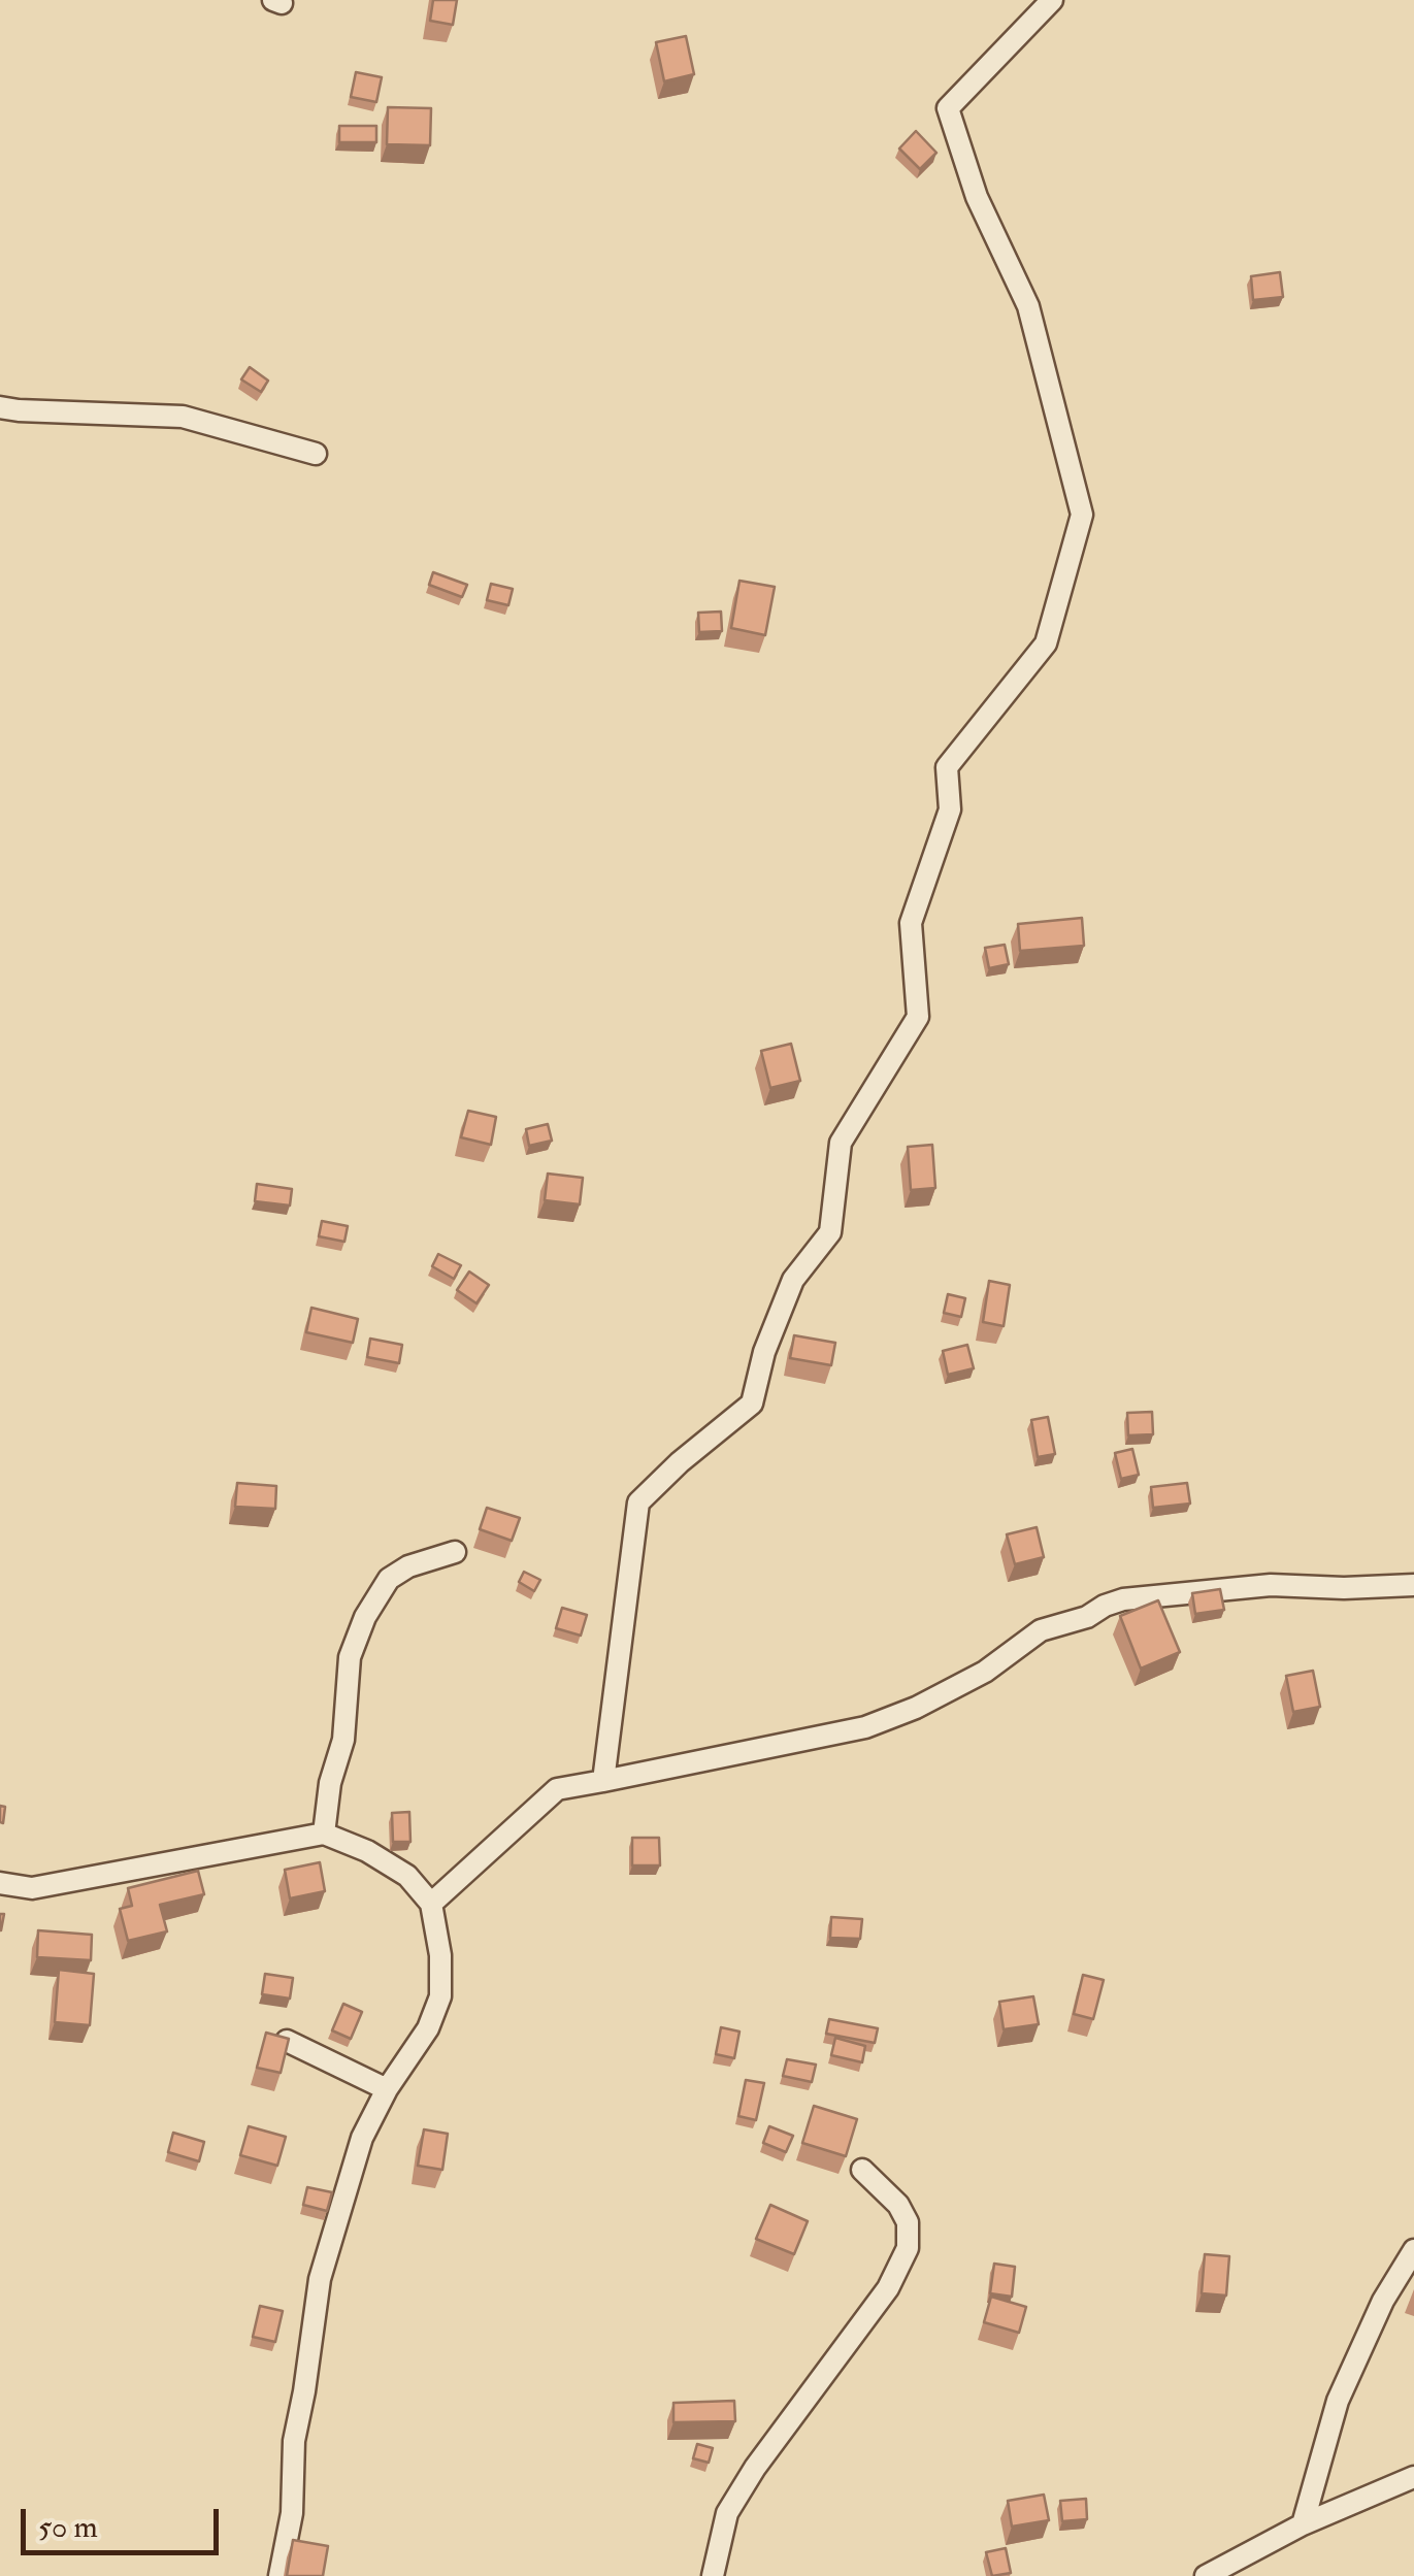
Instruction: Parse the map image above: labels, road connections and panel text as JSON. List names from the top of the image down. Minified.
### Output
{"scale_bar":"50 m"}
